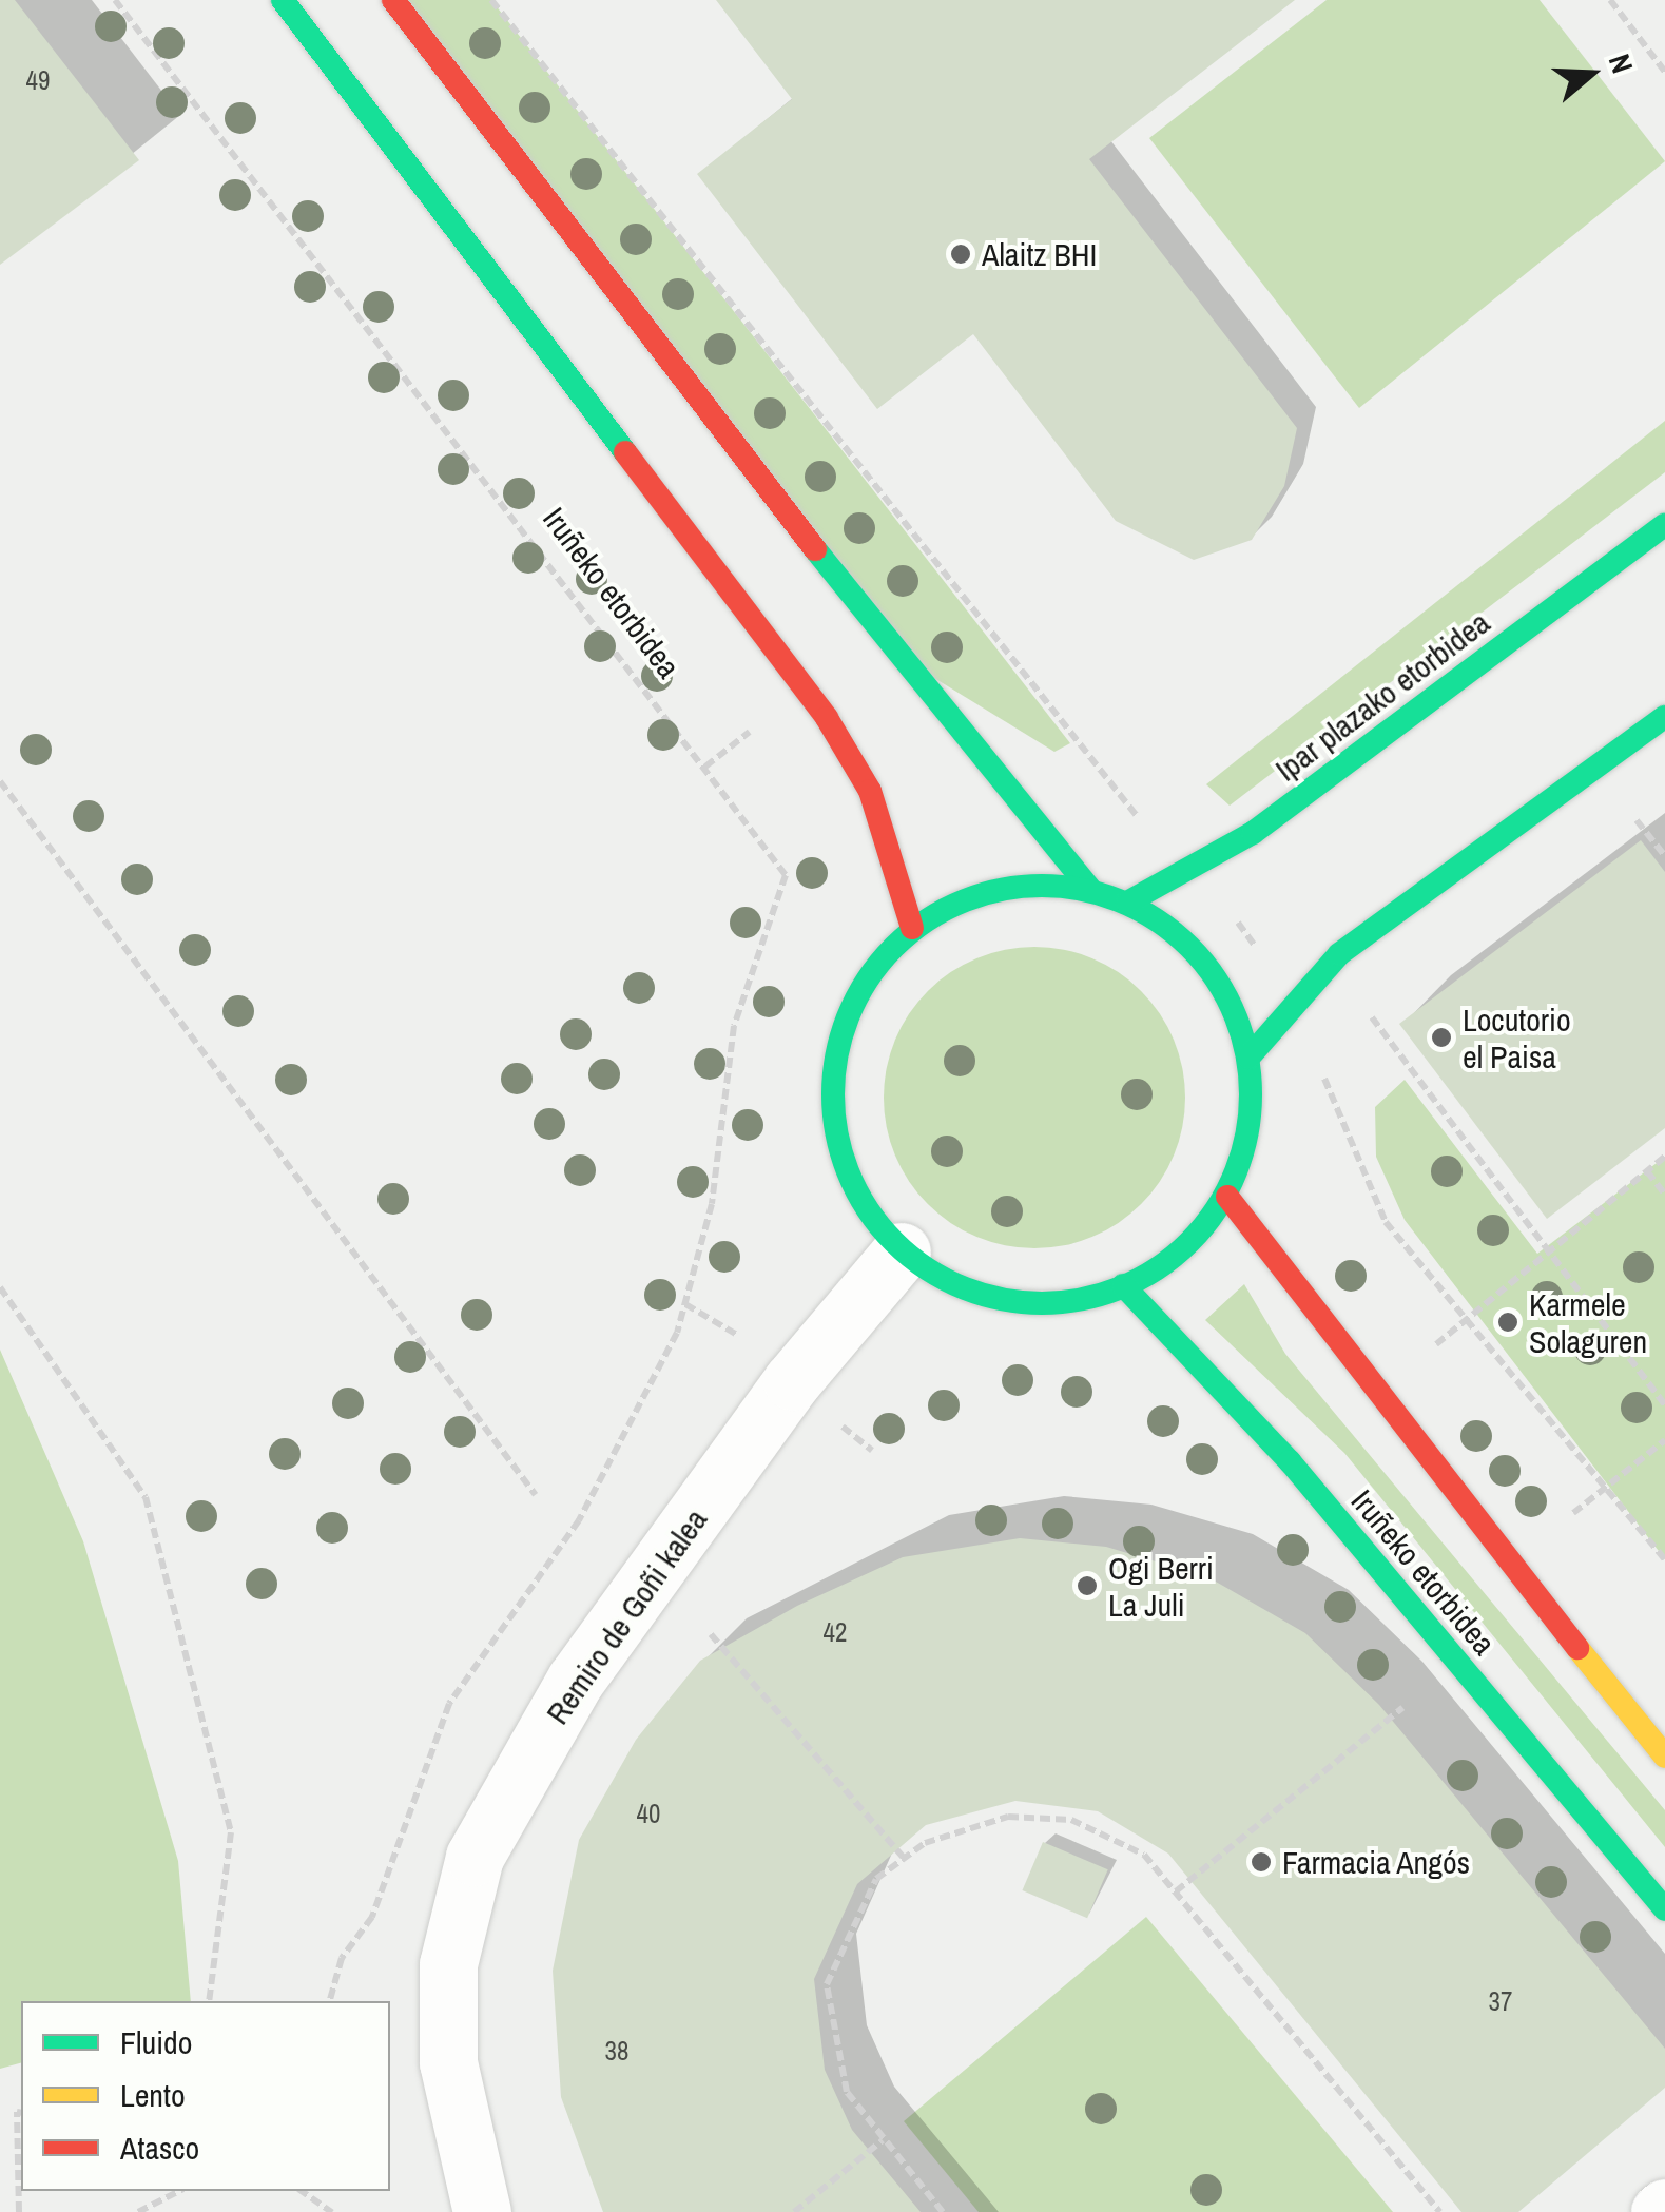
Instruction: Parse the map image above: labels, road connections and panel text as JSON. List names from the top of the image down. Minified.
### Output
{"streets":{"main road":["Iruñeko etorbidea","Ipar plazako etorbidea"],"street":["Remiro de Goñi kalea"]},"places":["Alaitz BHI","Locutorio el Paisa","Karmele Solaguren","Ogi Berri La Juli","Farmacia Angós"],"house_numbers":["49","42","40","37","38"],"legend":["Fluido","Lento","Atasco"],"north":"right"}
